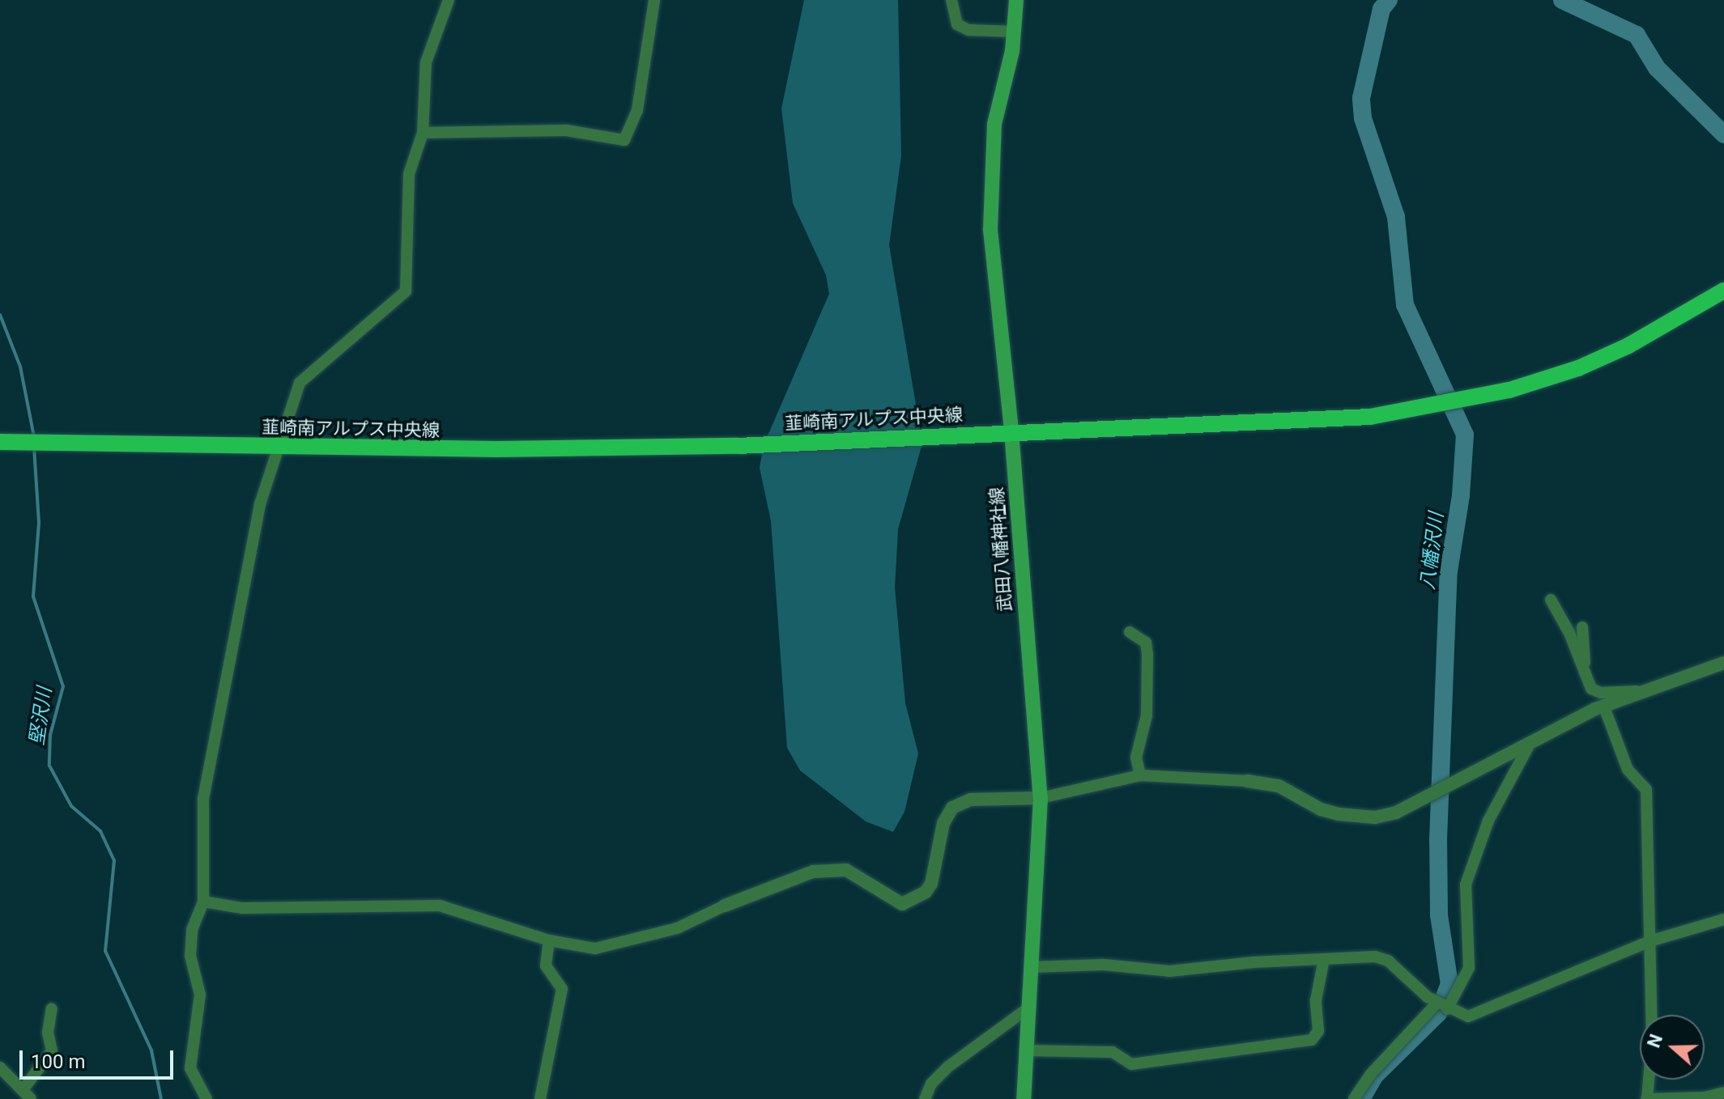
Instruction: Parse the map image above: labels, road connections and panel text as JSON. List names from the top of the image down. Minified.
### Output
{"streets":{"main road":["韮崎南アルプス中央線","武田八幡神社線"]},"crossings":[["韮崎南アルプス中央線","武田八幡神社線"]],"water":["八幡沢川","堅沢川"],"scale_bar":"100 m","north":"left"}
